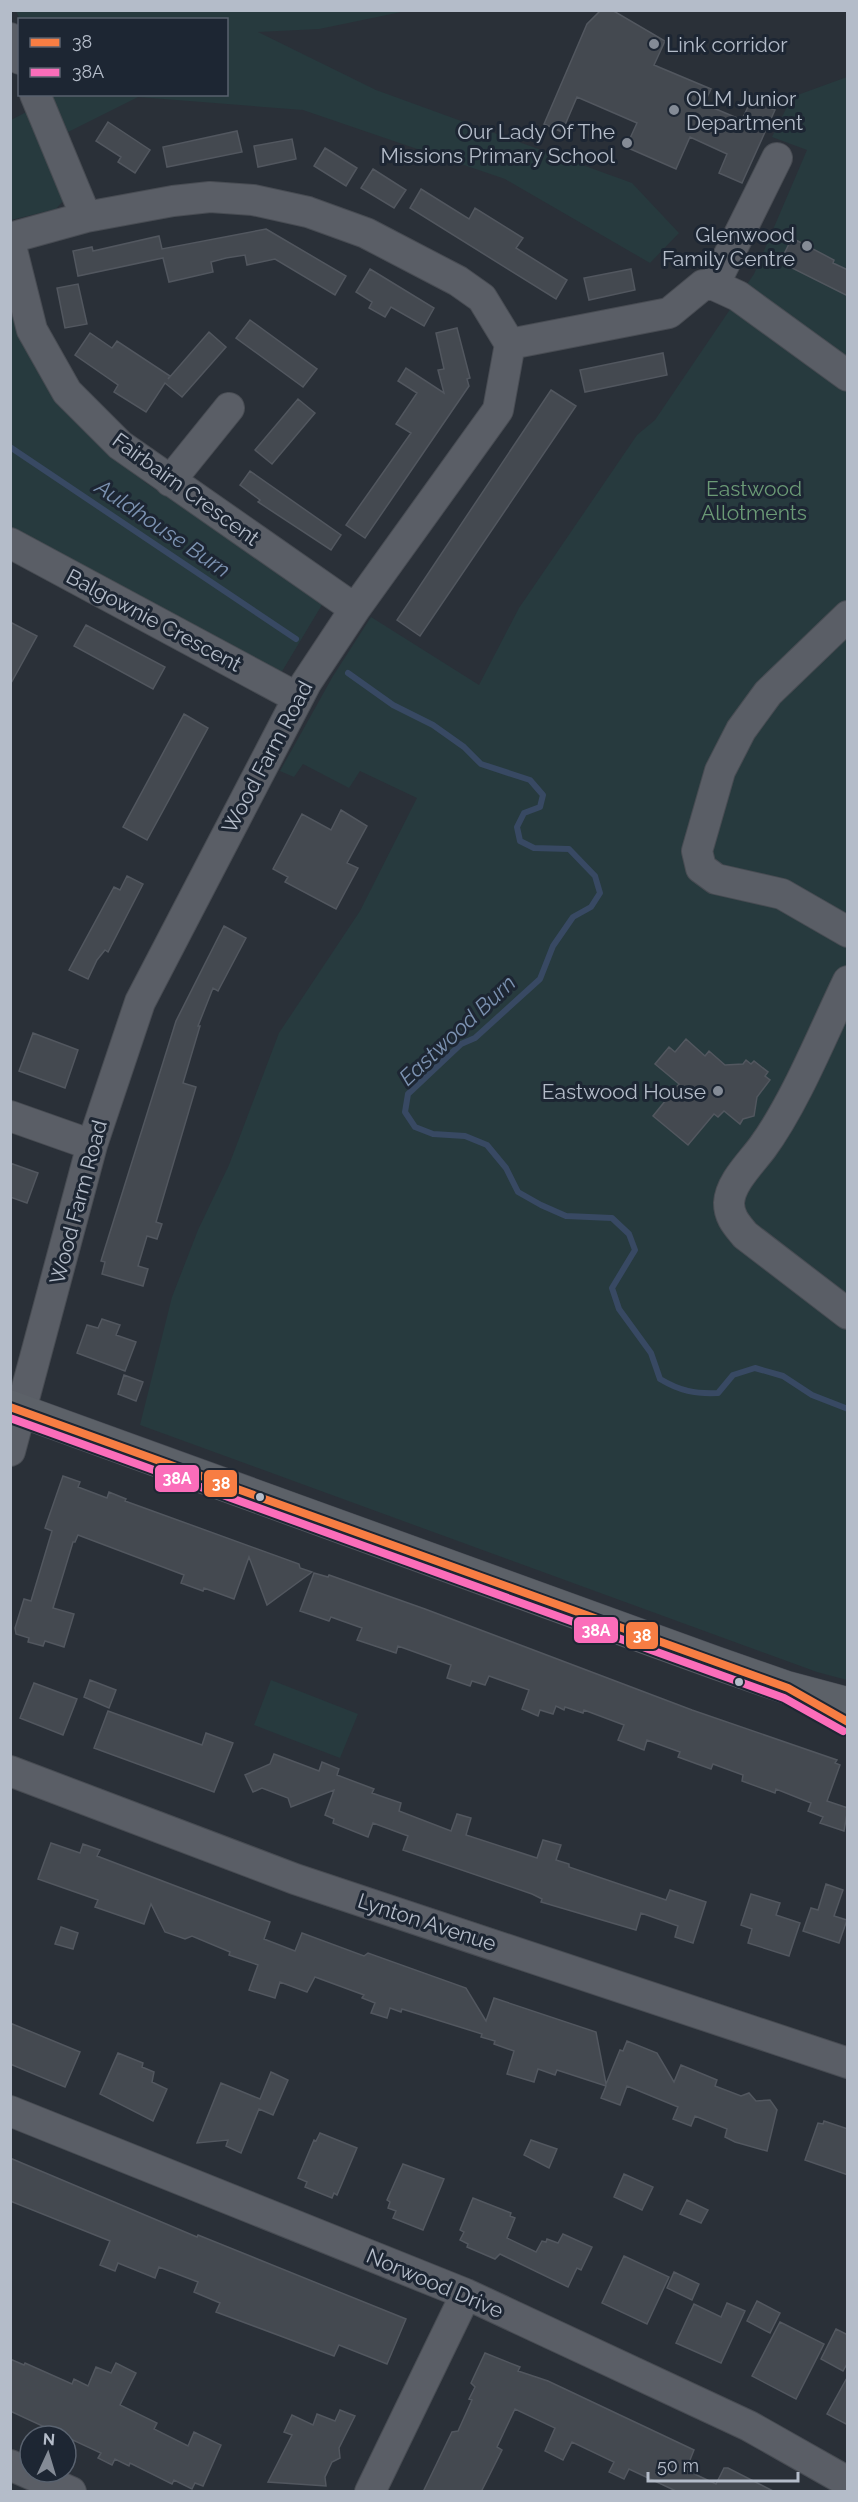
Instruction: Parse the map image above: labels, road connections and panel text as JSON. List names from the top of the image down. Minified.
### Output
{"streets":{"street":["Fairbairn Crescent","Balgownie Crescent","Wood Farm Road","Lynton Avenue","Norwood Drive"]},"crossings":[["Fairbairn Crescent","Wood Farm Road"],["Balgownie Crescent","Wood Farm Road"]],"water":["Auldhouse Burn","Eastwood Burn"],"parks":["Eastwood Allotments"],"places":["Link corridor","OLM Junior Department","Our Lady Of The Missions Primary School","Glenwood Family Centre","Eastwood House"],"lines":["transit line 38","transit line 38A"],"legend":["38","38A"],"scale_bar":"50 m","north":"top"}
